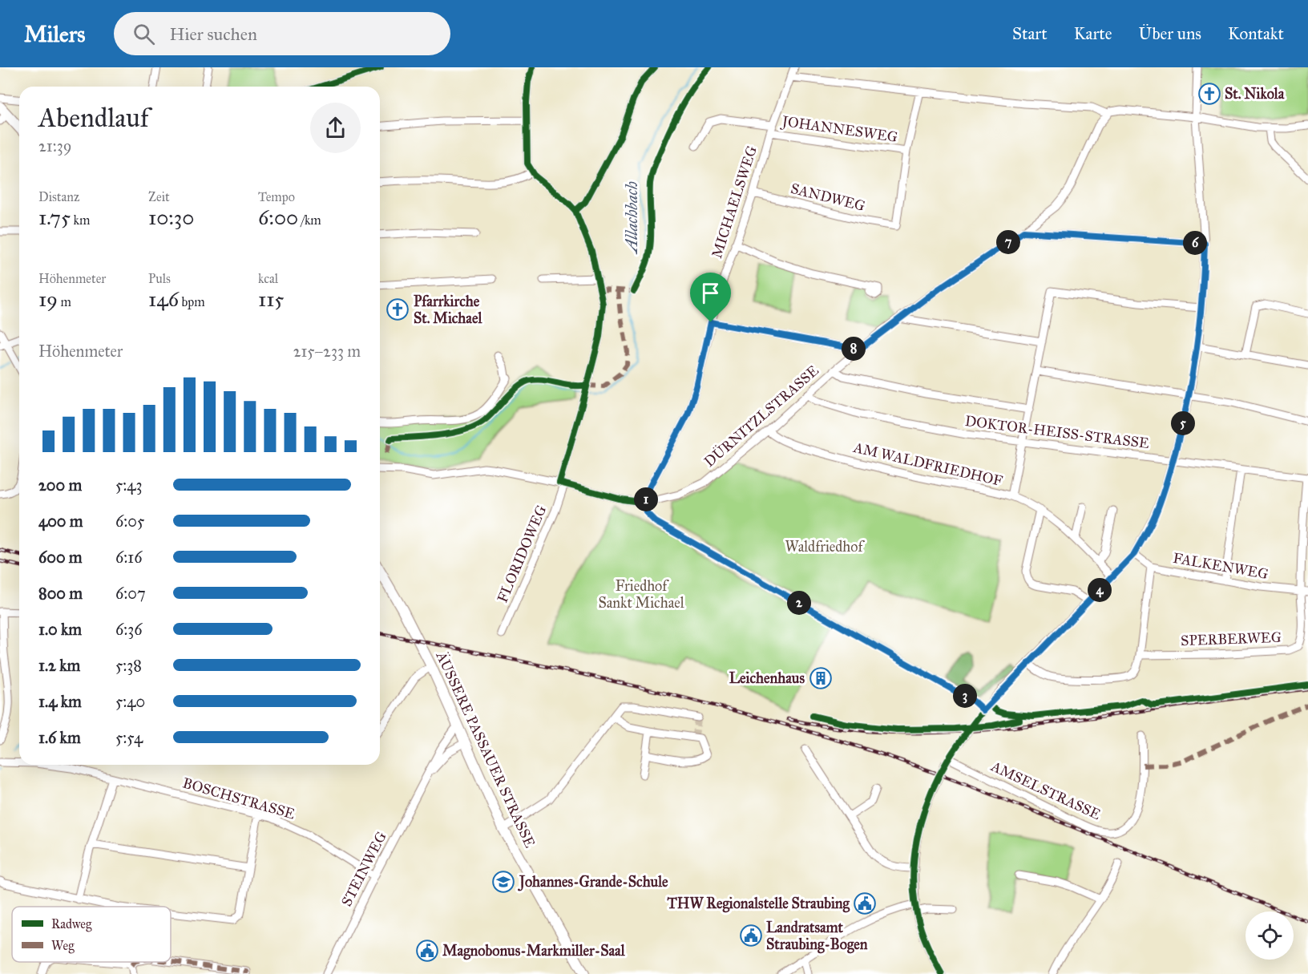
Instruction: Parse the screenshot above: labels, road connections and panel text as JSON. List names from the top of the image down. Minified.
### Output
{"streets":{"main road":["ÄUSSERE PASSAUER STRASSE"],"street":["JOHANNESWEG","SANDWEG","MICHAELSWEG","DÜRNITZLSTRASSE","DOKTOR-HEISS-STRASSE","AM WALDFRIEDHOF","FLORIDOWEG","FALKENWEG","SPERBERWEG","AMSELSTRASSE","BOSCHSTRASSE","STEINWEG"]},"crossings":[["JOHANNESWEG","SANDWEG"],["JOHANNESWEG","MICHAELSWEG"],["SANDWEG","MICHAELSWEG"],["MICHAELSWEG","DÜRNITZLSTRASSE"],["DÜRNITZLSTRASSE","DOKTOR-HEISS-STRASSE"],["DÜRNITZLSTRASSE","AM WALDFRIEDHOF"],["DÜRNITZLSTRASSE","FLORIDOWEG"],["DOKTOR-HEISS-STRASSE","SPERBERWEG"],["FALKENWEG","SPERBERWEG"],["ÄUSSERE PASSAUER STRASSE","STEINWEG"],["BOSCHSTRASSE","STEINWEG"]],"water":["Allachbach"],"parks":["Waldfriedhof","Friedhof Sankt Michael"],"places":{"church":["St. Nikola","Pfarrkirche St. Michael"],"building":["Leichenhaus"],"school or university":["Johannes-Grande-Schule"],"public building":["THW Regionalstelle Straubing","Landratsamt Straubing-Bogen","Magnobonus-Markmiller-Saal"]},"legend":["Radweg","Weg"],"page":{"header":"Milers","search":"Hier suchen","nav":["Start","Karte","Über uns","Kontakt"],"heading":["Abendlauf","21:39"],"stats":[["Distanz","1.75 km"],["Zeit","10:30"],["Tempo","6:00 /km"],["Höhenmeter","19 m"],["Puls","146 bpm"],["kcal","115"]],"pins":["7","6","8","5","1","4","2","3"],"chart":["Höhenmeter","215–233 m"],"list":[{"name":"200 m","note":"5:43"},{"name":"400 m","note":"6:05"},{"name":"600 m","note":"6:16"},{"name":"800 m","note":"6:07"},{"name":"1.0 km","note":"6:36"},{"name":"1.2 km","note":"5:38"},{"name":"1.4 km","note":"5:40"},{"name":"1.6 km","note":"5:54"}]}}
